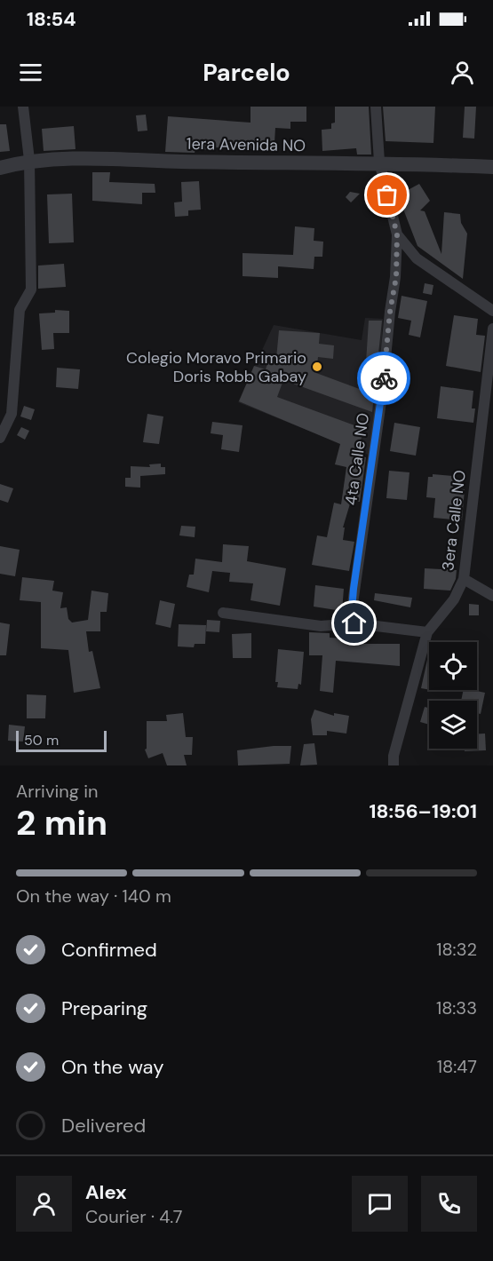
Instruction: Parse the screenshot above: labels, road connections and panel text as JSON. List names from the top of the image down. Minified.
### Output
{"streets":{"street":["1era Avenida NO","4ta Calle NO","3era Calle NO"]},"places":["Colegio Moravo Primario Doris Robb Gabay"],"scale_bar":"50 m","page":{"status":"18:54","header":"Parcelo","scale":"50 m","heading":["2 min","Arriving in","18:56–19:01"],"panel":["Alex","Courier · 4.7"],"bar":"On the way · 140 m","list":[["Confirmed","18:32"],["Preparing","18:33"],["On the way","18:47"],"Delivered"]}}
